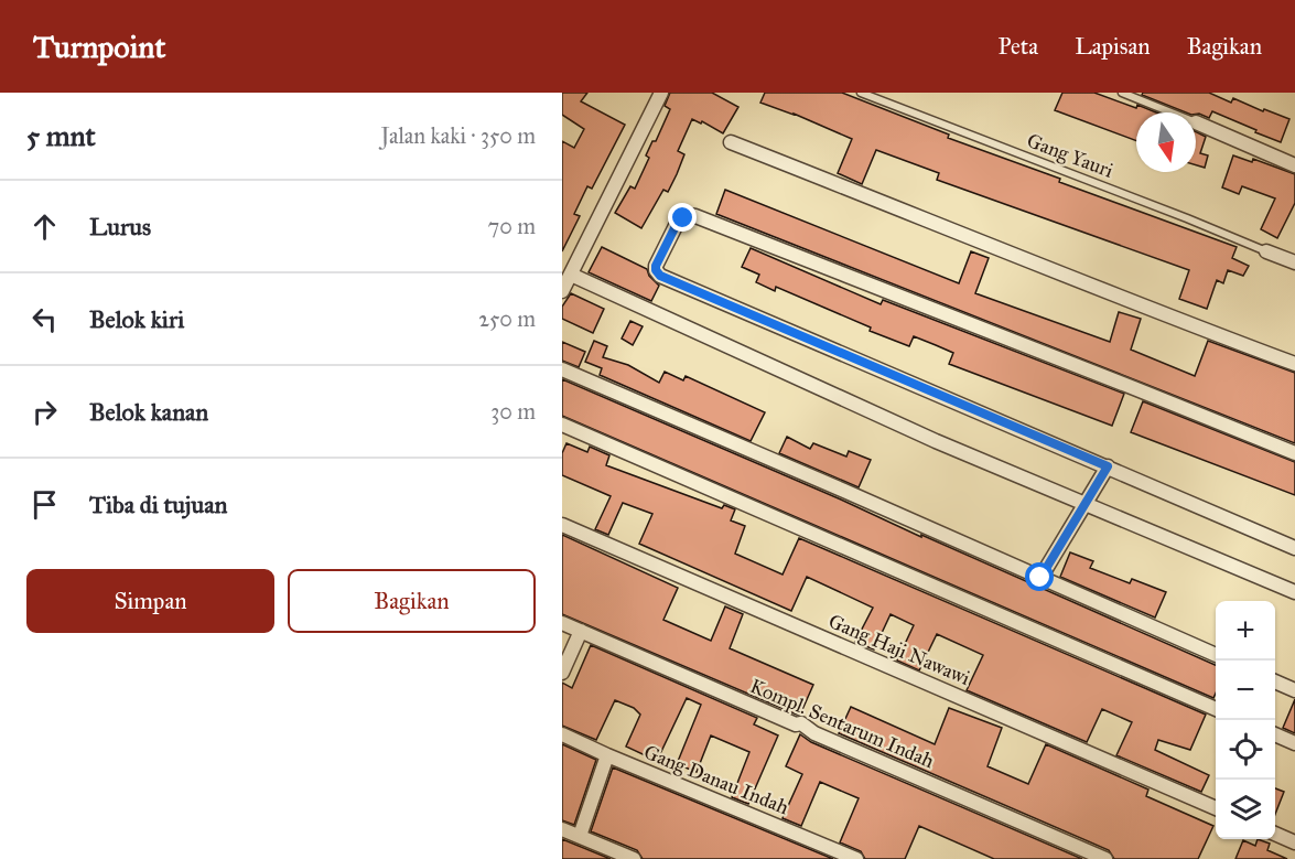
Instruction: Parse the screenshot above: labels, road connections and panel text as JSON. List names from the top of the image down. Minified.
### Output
{"streets":{"street":["Gang Haji Nawawi","Kompl. Sentarum Indah","Gang Danau Indah"],"lane":["Gang Yauri"]},"north":"bottom","page":{"header":"Turnpoint","nav":["Peta","Lapisan","Bagikan"],"heading":["5 mnt","Jalan kaki · 350 m"],"list":[["Lurus","70 m"],["Belok kiri","250 m"],["Belok kanan","30 m"],"Tiba di tujuan"],"buttons":["Simpan","Bagikan"],"map_buttons":["+","−"]}}
